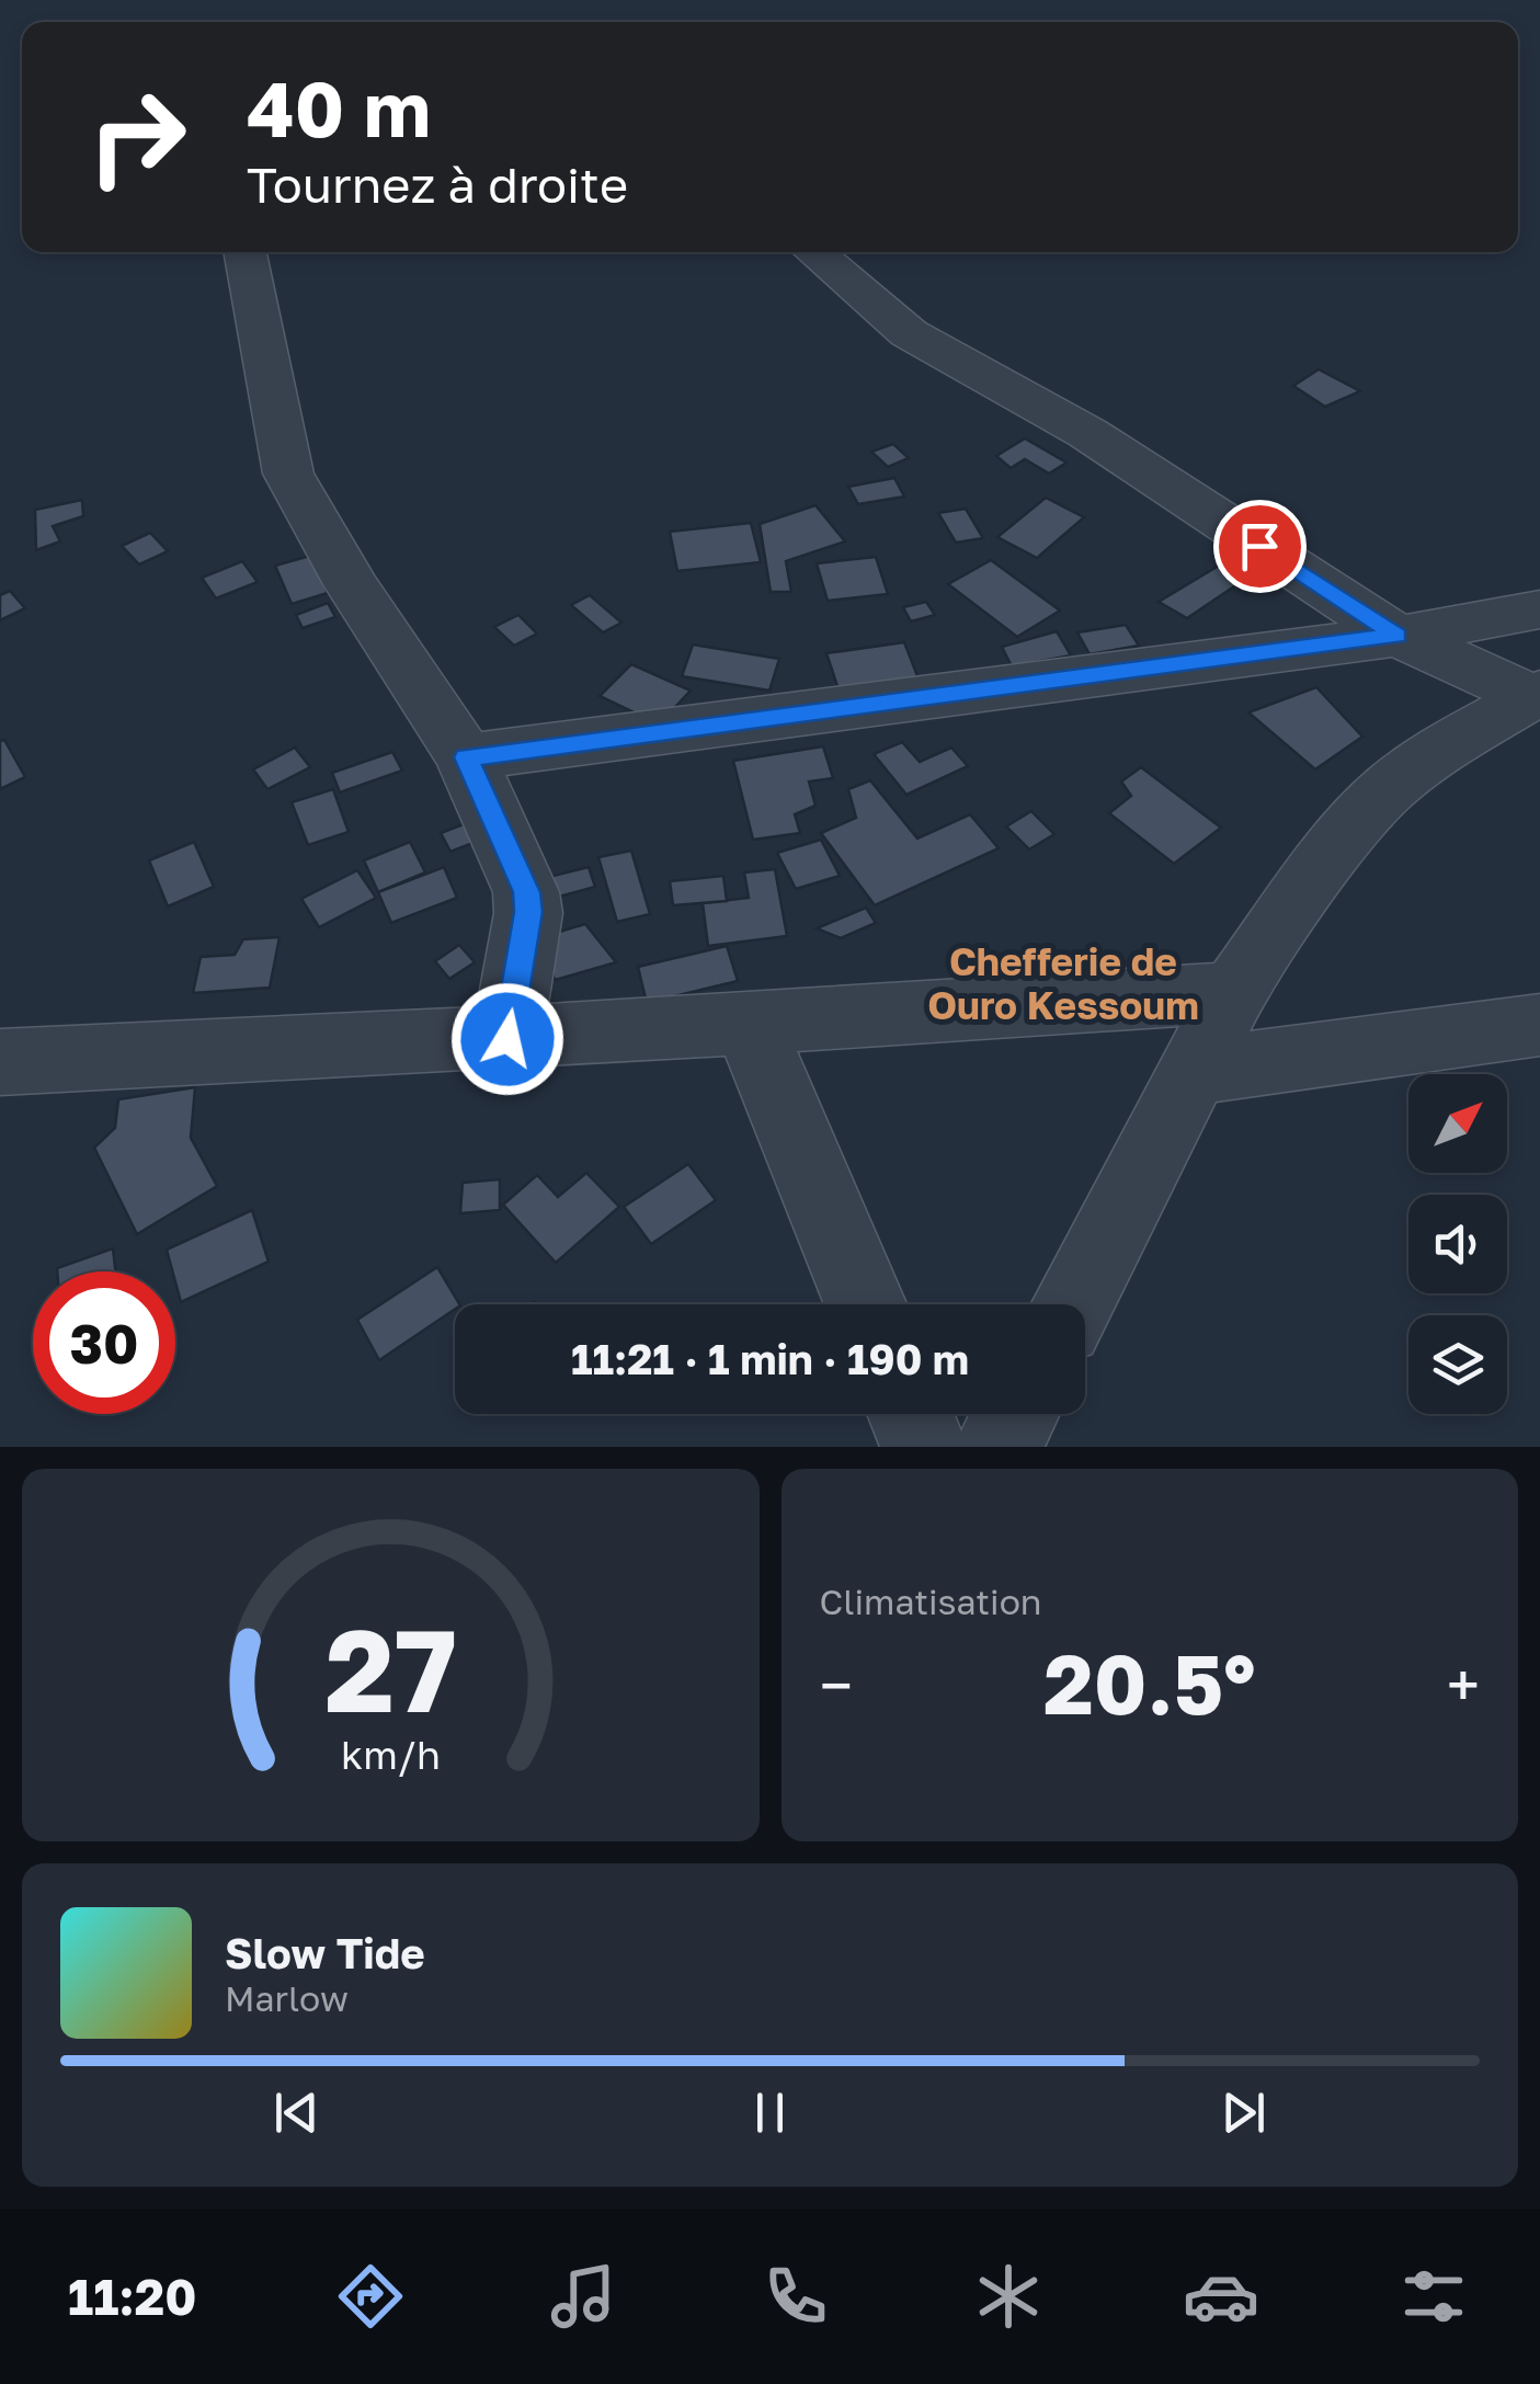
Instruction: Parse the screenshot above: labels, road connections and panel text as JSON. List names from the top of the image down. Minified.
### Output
{"districts":["Chefferie de Ouro Kessoum"],"north":"top right","page":{"turn":["40 m","Tournez à droite"],"limit":"30","trip":"11:21 · 1 min · 190 m","tile":"Climatisation","heat":["−","20.5°","+"],"song":["Slow Tide","Marlow"],"tabs":"11:20","gauge":["27","km/h"]}}
